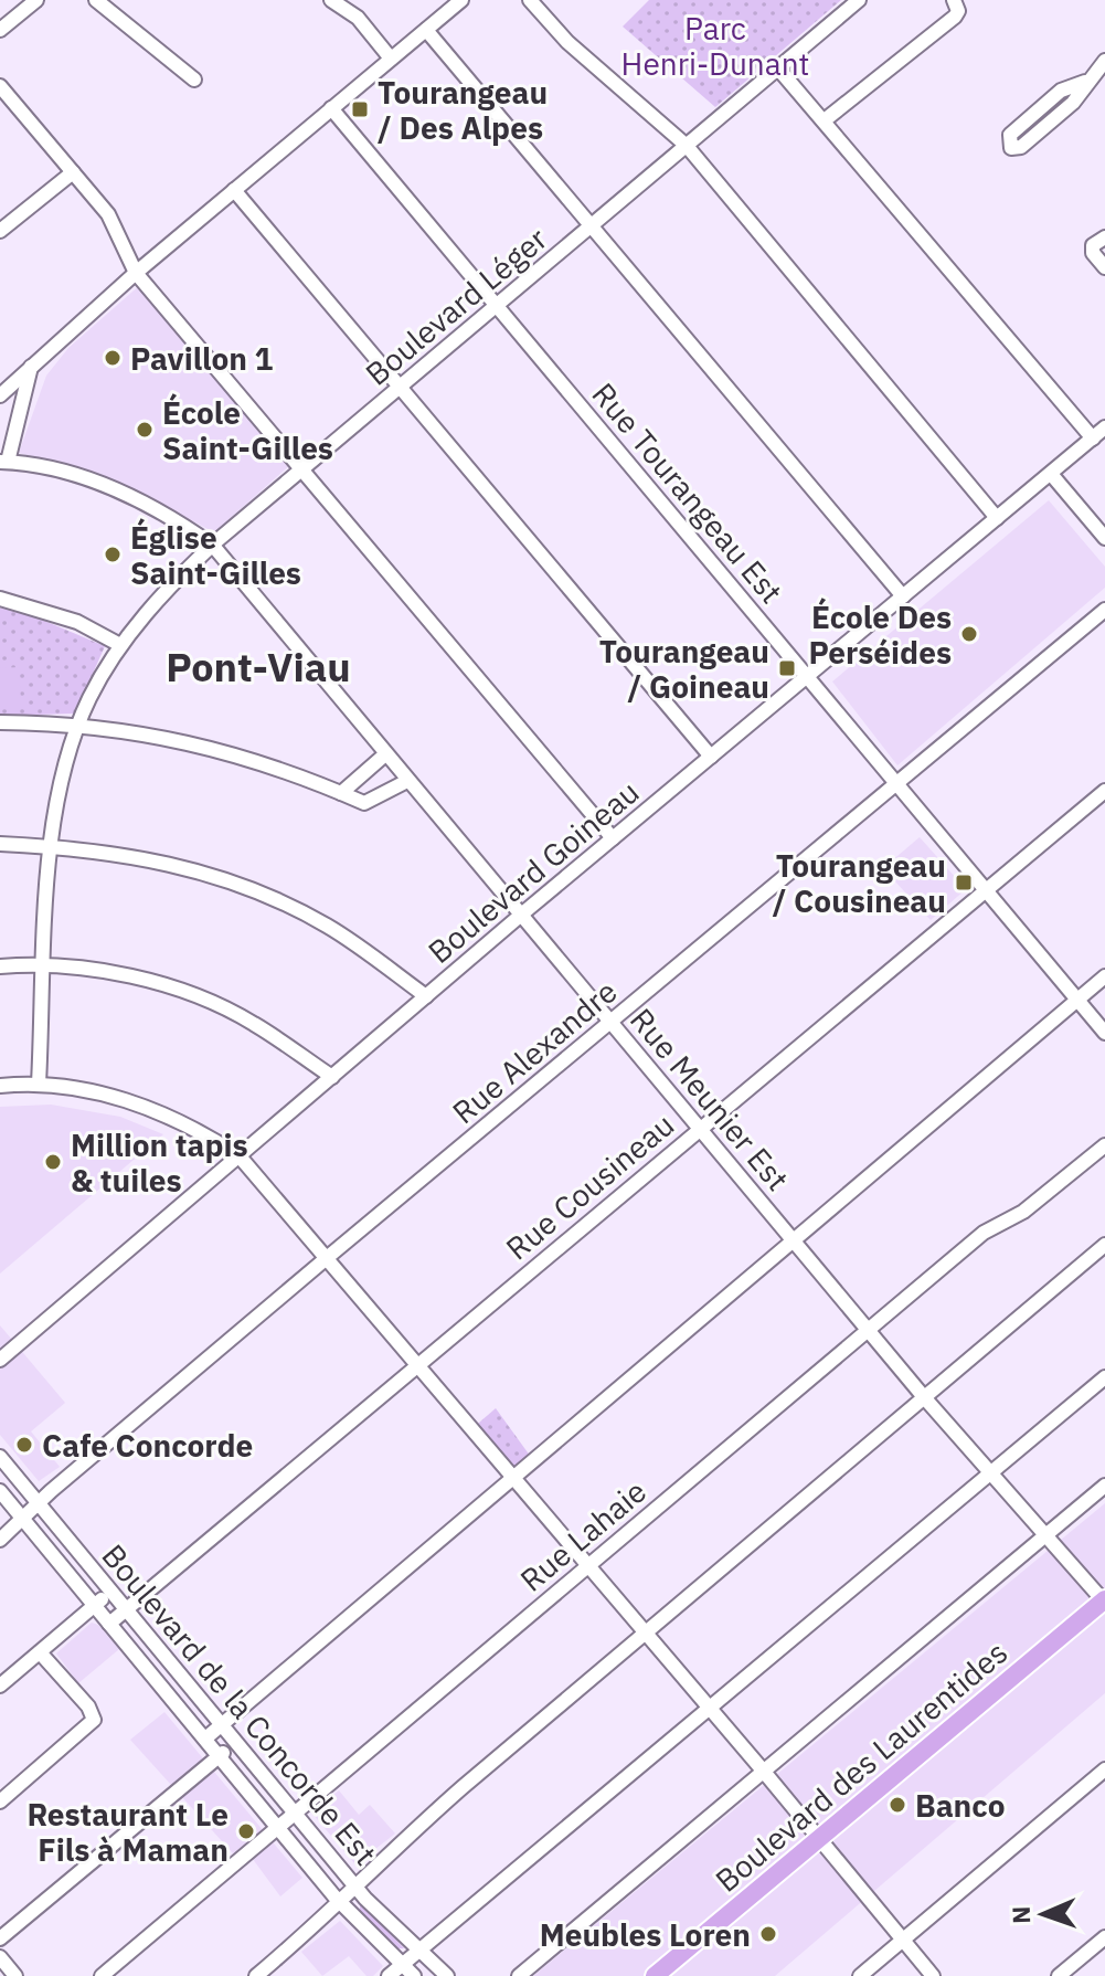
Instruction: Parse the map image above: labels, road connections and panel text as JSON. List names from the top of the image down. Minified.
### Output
{"streets":{"main road":["Boulevard des Laurentides"],"street":["Boulevard Léger","Rue Tourangeau Est","Boulevard Goineau","Rue Alexandre","Rue Meunier Est","Rue Cousineau","Rue Lahaie","Boulevard de la Concorde Est"]},"crossings":[["Boulevard Léger","Rue Tourangeau Est"],["Boulevard Léger","Rue Meunier Est"],["Rue Tourangeau Est","Boulevard Goineau"],["Rue Tourangeau Est","Rue Alexandre"],["Rue Tourangeau Est","Rue Cousineau"],["Boulevard Goineau","Rue Meunier Est"],["Rue Alexandre","Rue Meunier Est"],["Rue Alexandre","Boulevard de la Concorde Est"],["Rue Meunier Est","Rue Cousineau"],["Rue Meunier Est","Rue Lahaie"],["Rue Meunier Est","Boulevard des Laurentides"],["Rue Cousineau","Boulevard de la Concorde Est"],["Rue Lahaie","Boulevard de la Concorde Est"]],"districts":["Pont-Viau"],"parks":["Parc Henri-Dunant"],"places":{"transit":["Tourangeau / Des Alpes","Tourangeau / Goineau","Tourangeau / Cousineau"],"other":["Pavillon 1","École Saint-Gilles","Église Saint-Gilles","École Des Perséides","Million tapis & tuiles","Cafe Concorde","Banco","Restaurant Le Fils à Maman","Meubles Loren"]},"north":"left"}
